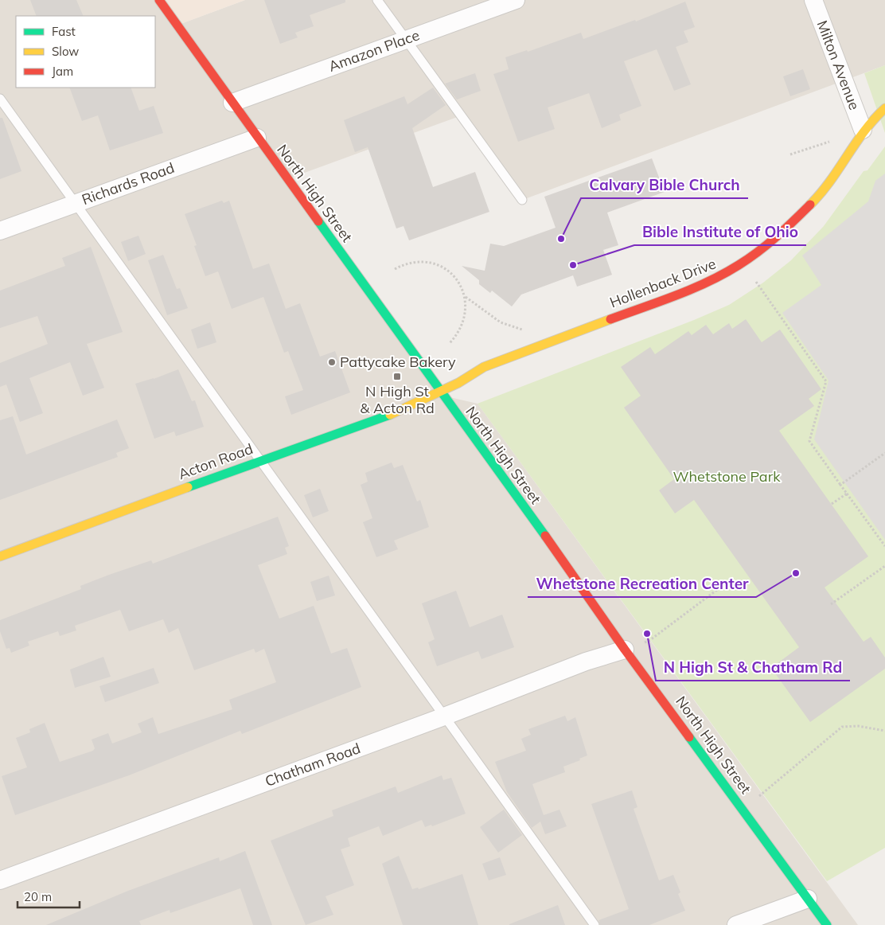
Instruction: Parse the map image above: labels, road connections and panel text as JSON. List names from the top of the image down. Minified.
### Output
{"streets":{"main road":["North High Street","Hollenback Drive","Acton Road"],"street":["Amazon Place","Milton Avenue","Richards Road","Chatham Road"]},"crossings":[["Amazon Place","North High Street"],["Milton Avenue","Hollenback Drive"],["Richards Road","North High Street"],["North High Street","Hollenback Drive"],["North High Street","Acton Road"],["North High Street","Chatham Road"],["Hollenback Drive","Acton Road"]],"parks":["Whetstone Park"],"places":{"other":["Calvary Bible Church","Bible Institute of Ohio","Pattycake Bakery","Whetstone Recreation Center","N High St & Chatham Rd"],"transit":["N High St & Acton Rd"]},"legend":["Fast","Slow","Jam"],"scale_bar":"20 m"}
